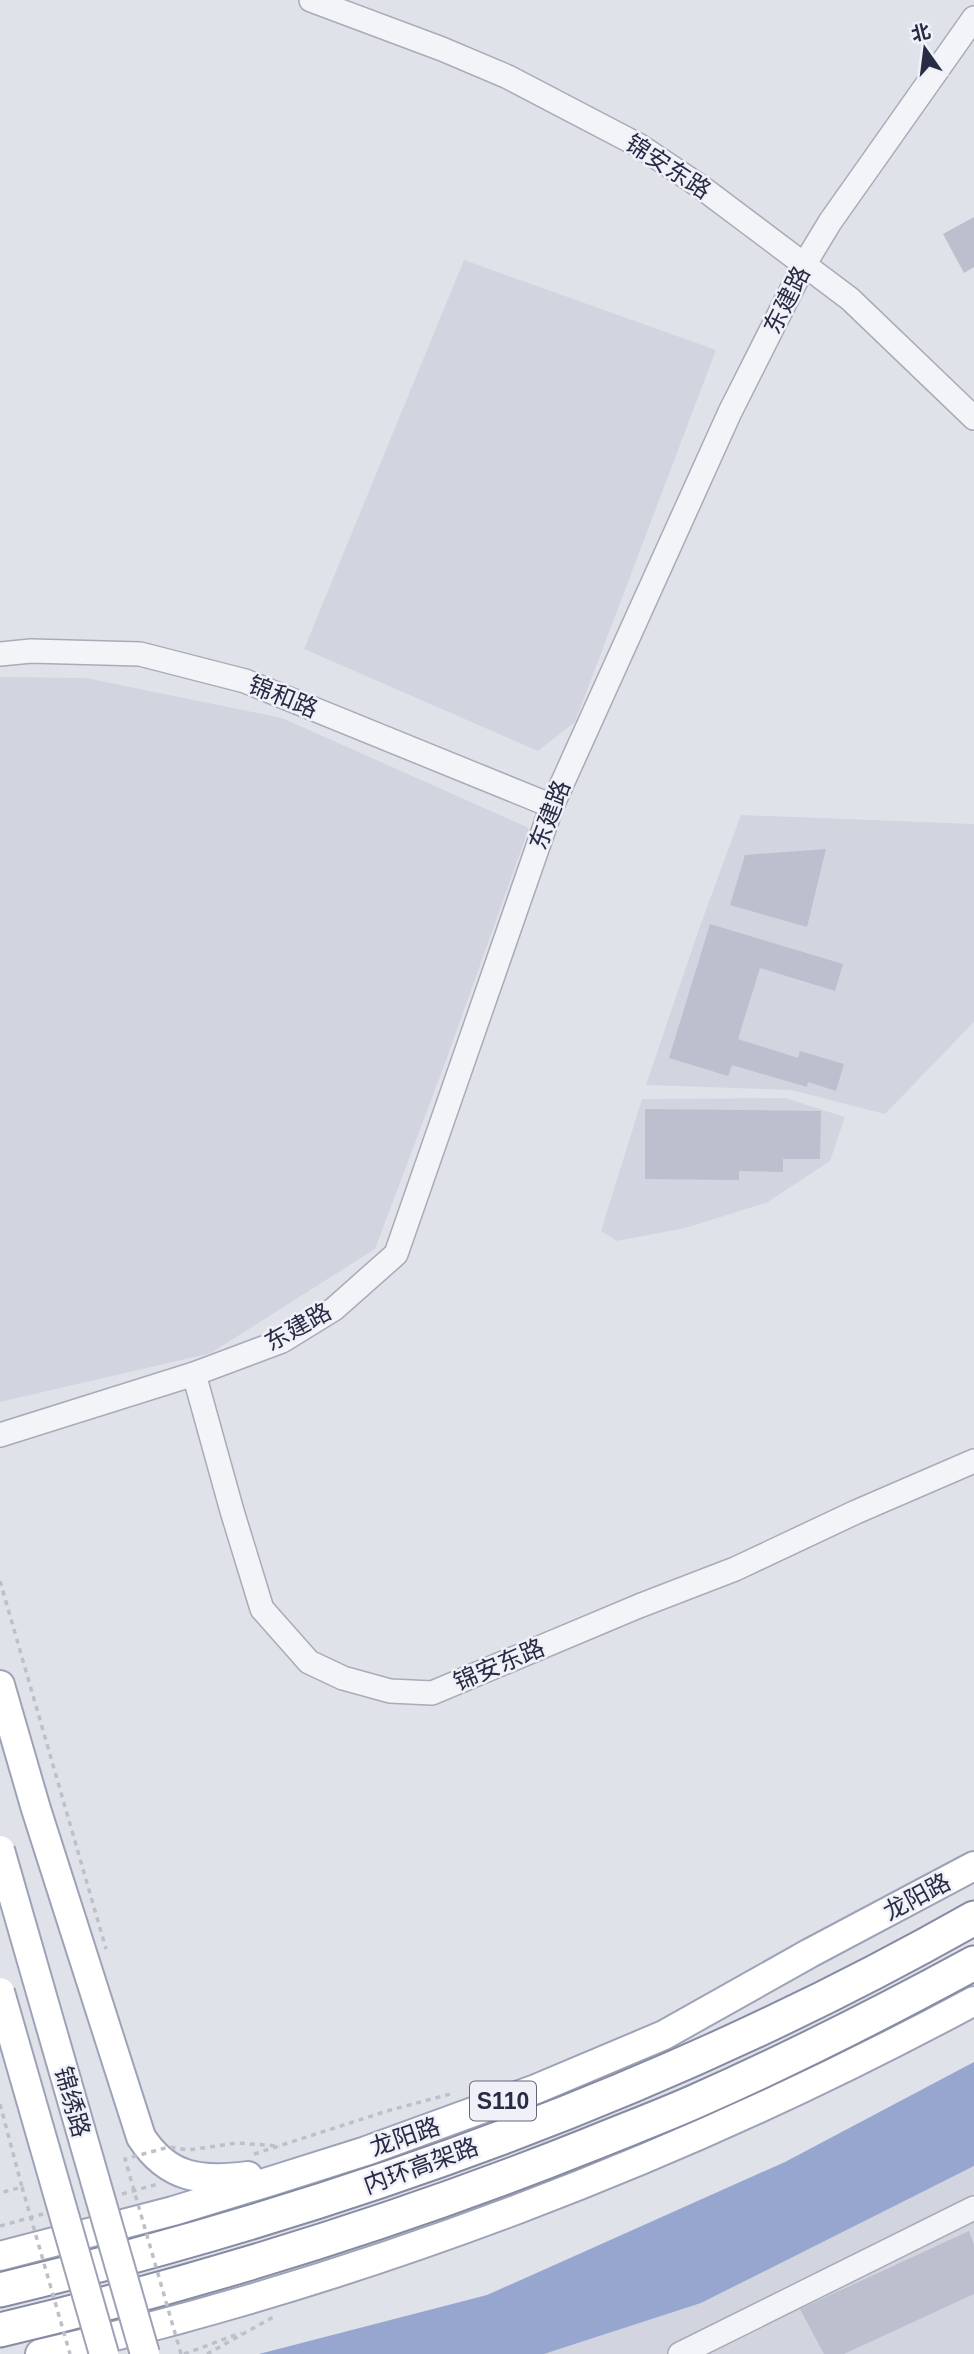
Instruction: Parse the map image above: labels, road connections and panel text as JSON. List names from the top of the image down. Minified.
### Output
{"streets":{"highway":["内环高架路"],"main road":["龙阳路","S110","锦绣路"],"street":["锦安东路","东建路","锦和路"]},"crossings":[["锦安东路","东建路"],["东建路","锦和路"]],"north":"top"}
